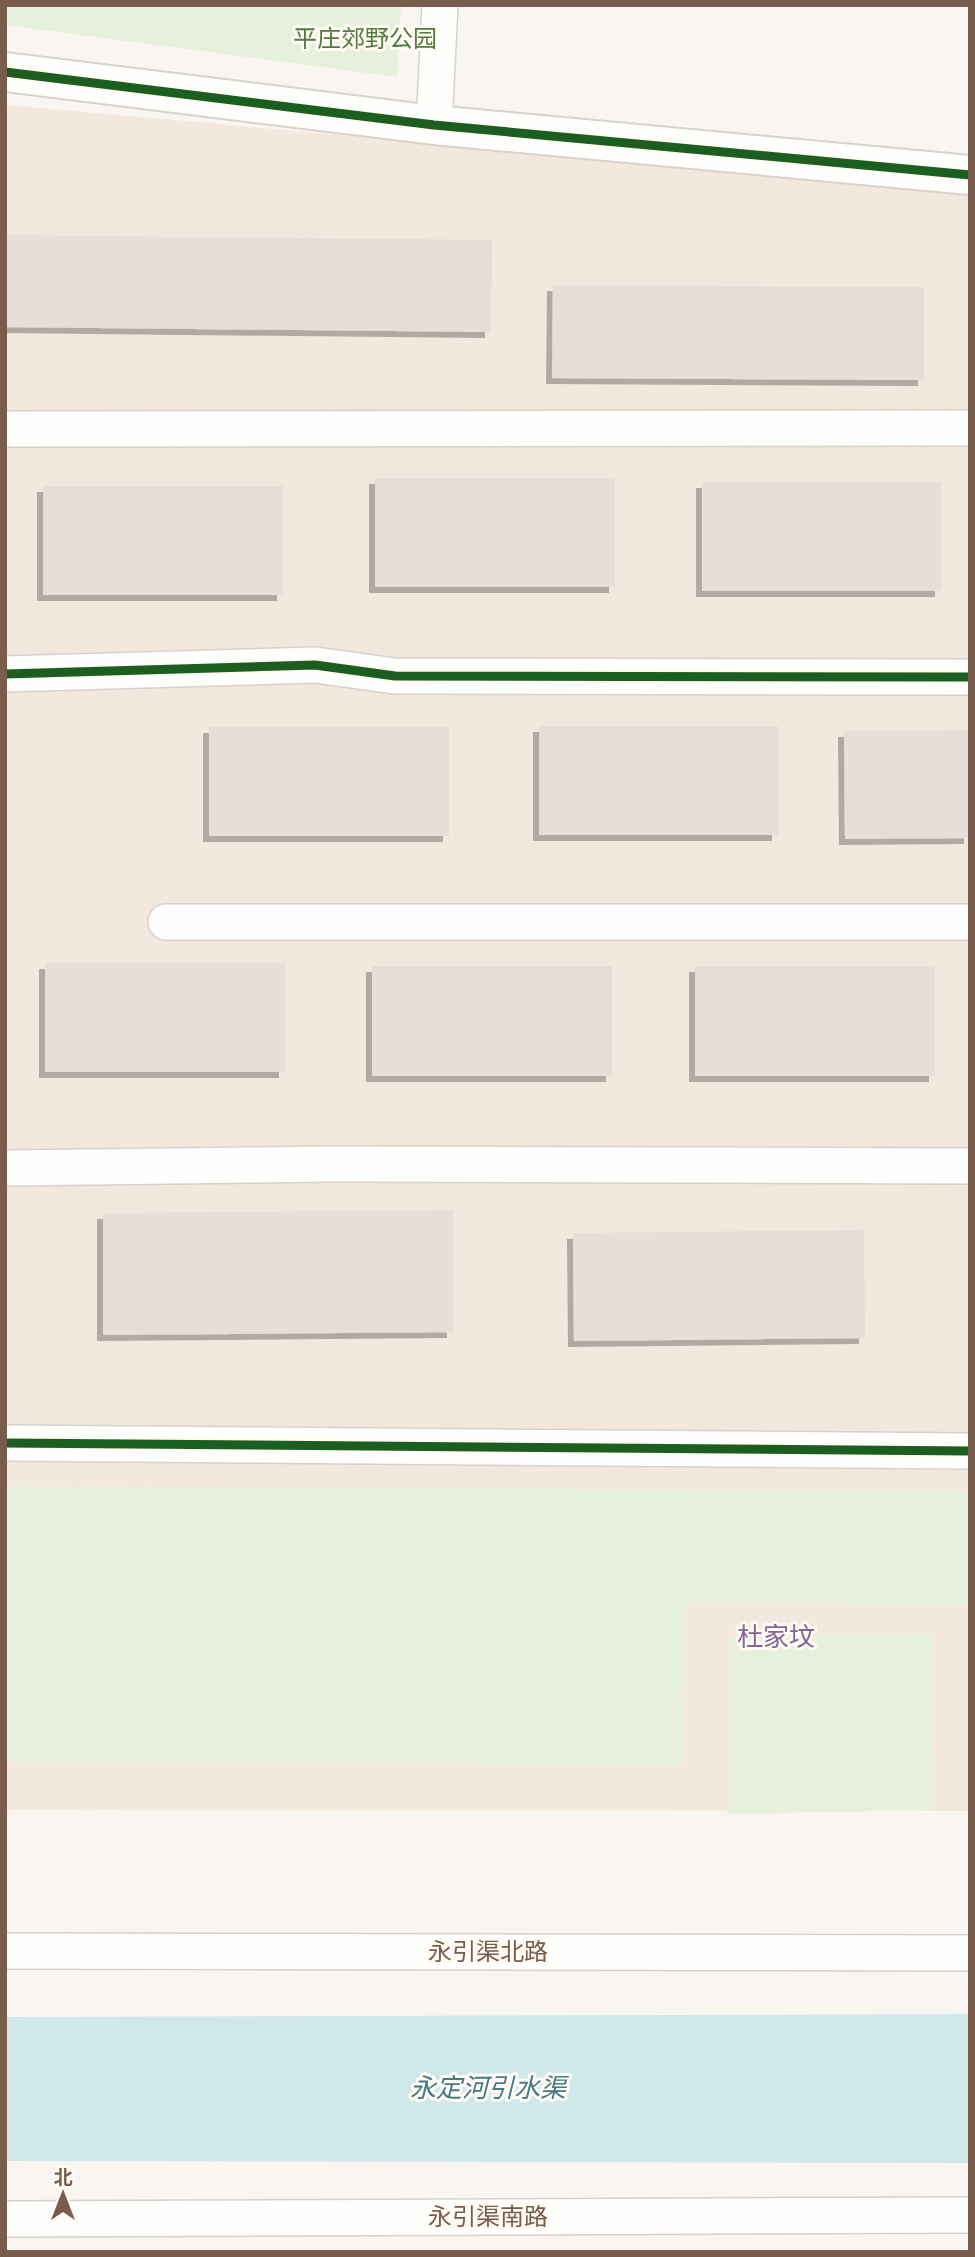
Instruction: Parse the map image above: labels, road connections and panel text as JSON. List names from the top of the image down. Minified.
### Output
{"streets":{"street":["永引渠北路","永引渠南路"]},"districts":["杜家坟"],"water":["永定河引水渠"],"parks":["平庄郊野公园"],"north":"top"}
